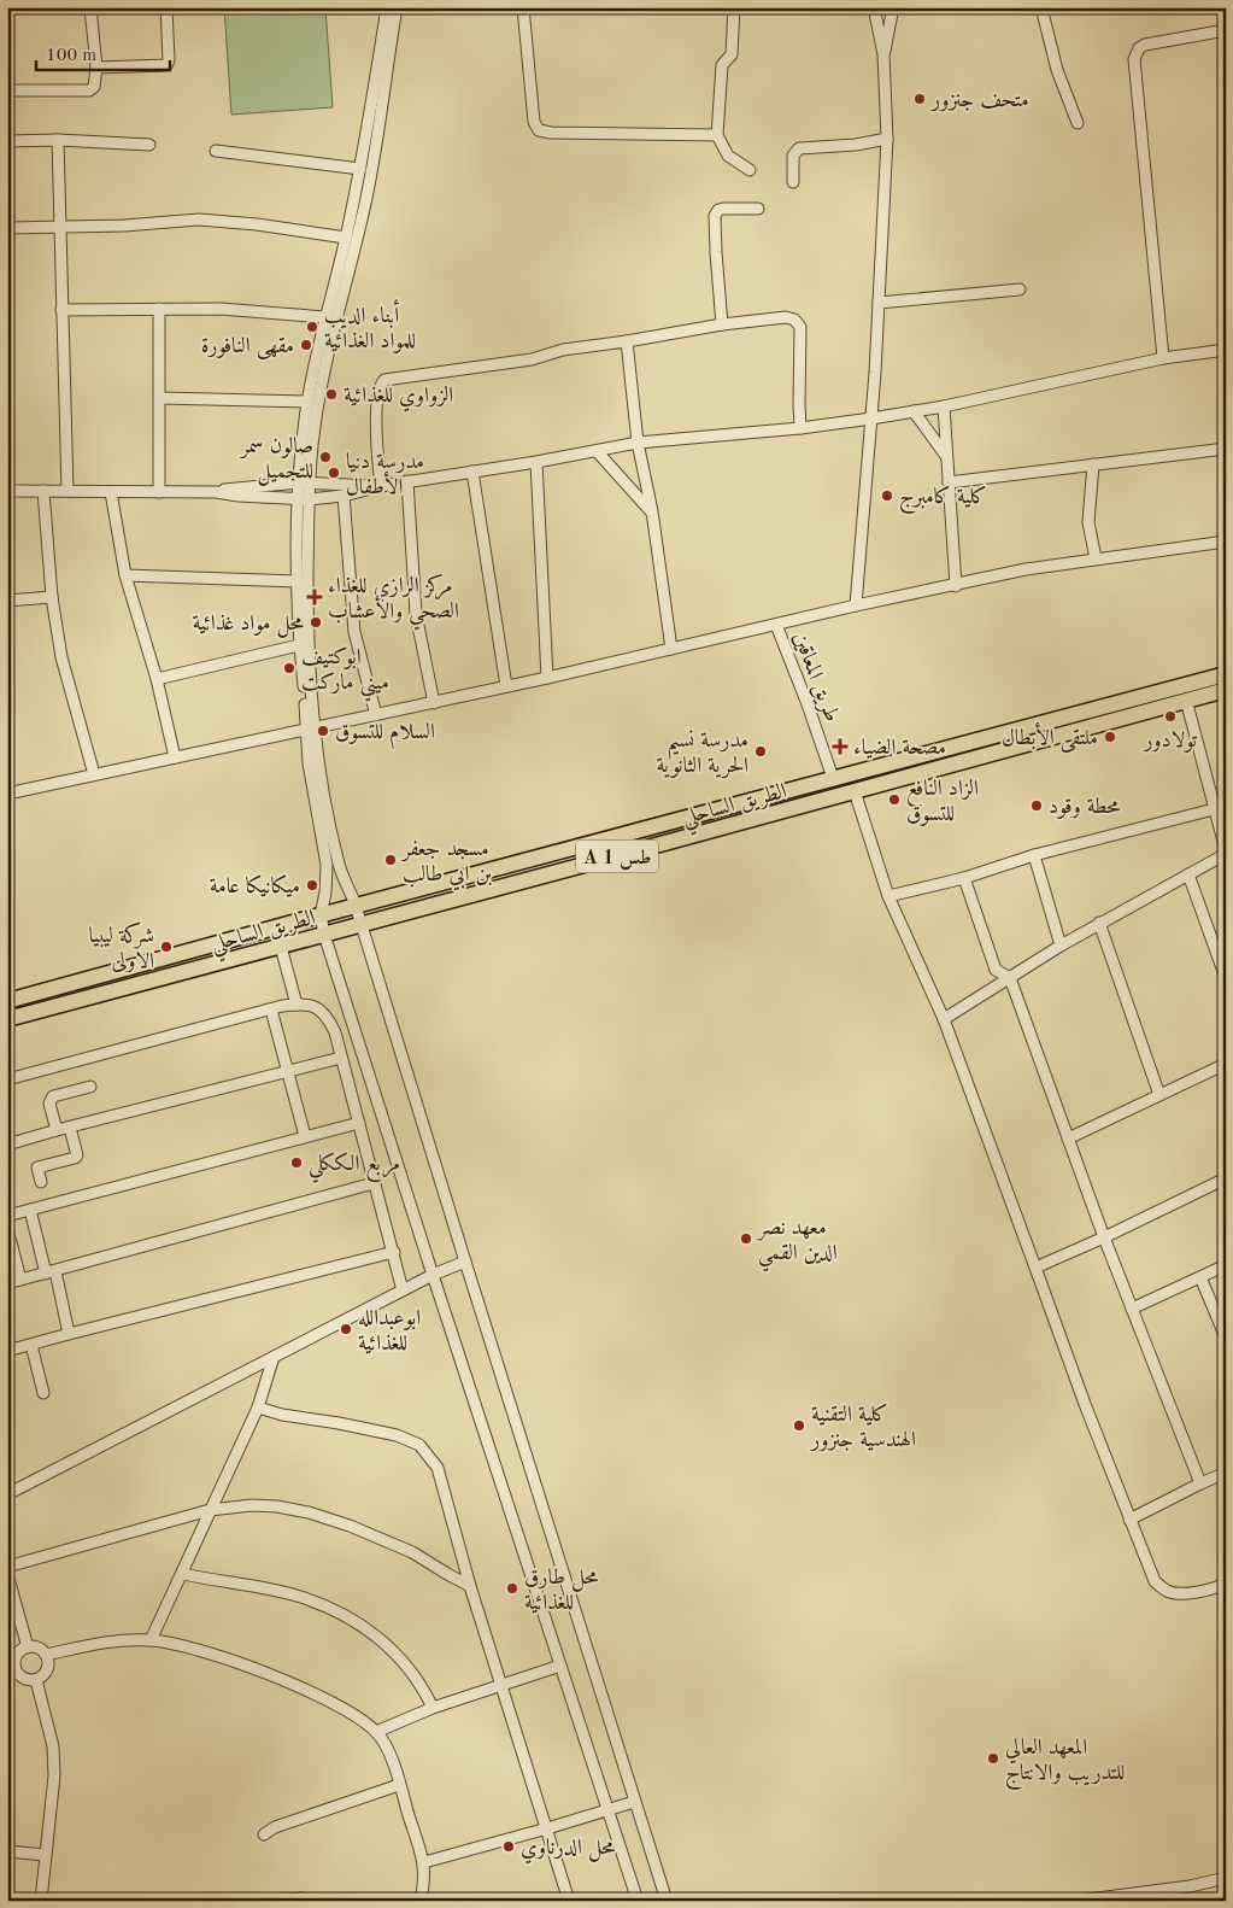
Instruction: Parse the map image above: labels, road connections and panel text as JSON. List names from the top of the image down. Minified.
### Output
{"streets":{"highway":["الطريق الساحلي","A 1 طس"],"street":["طريق المعاقين"]},"crossings":[["طريق المعاقين","الطريق الساحلي"]],"places":{"other":["متحف جنزور","أبناء الديب للمواد الغذائية","مقهى النافورة","الزواوي للغذائية","صالون سمر للتجميل","مدرسة دنيا الأطفال","كلية كامبرج","محل مواد غذائية","ابوكتيف ميني ماركت","تولادور","السلام للتسوق","ملتقى الأبطال","مدرسة نسيم الحرية الثانوية","الزاد النافع للتسوق","محطة وقود","مسجد جعفر بن ابي طالب","ميكانيكا عامة","شركة ليبيا الاولى","مربع الككلي","معهد نصر الدين القمي","ابوعبدالله للغذائية","كلية التقنية الهندسية جنزور","محل طارق للغذائية","المعهد العالي للتدريب والانتاج","محل الدرناوي"],"health":["مركز الرازي للغذاء الصحي والأعشاب","مصحة الضياء"]},"scale_bar":"100 m"}
